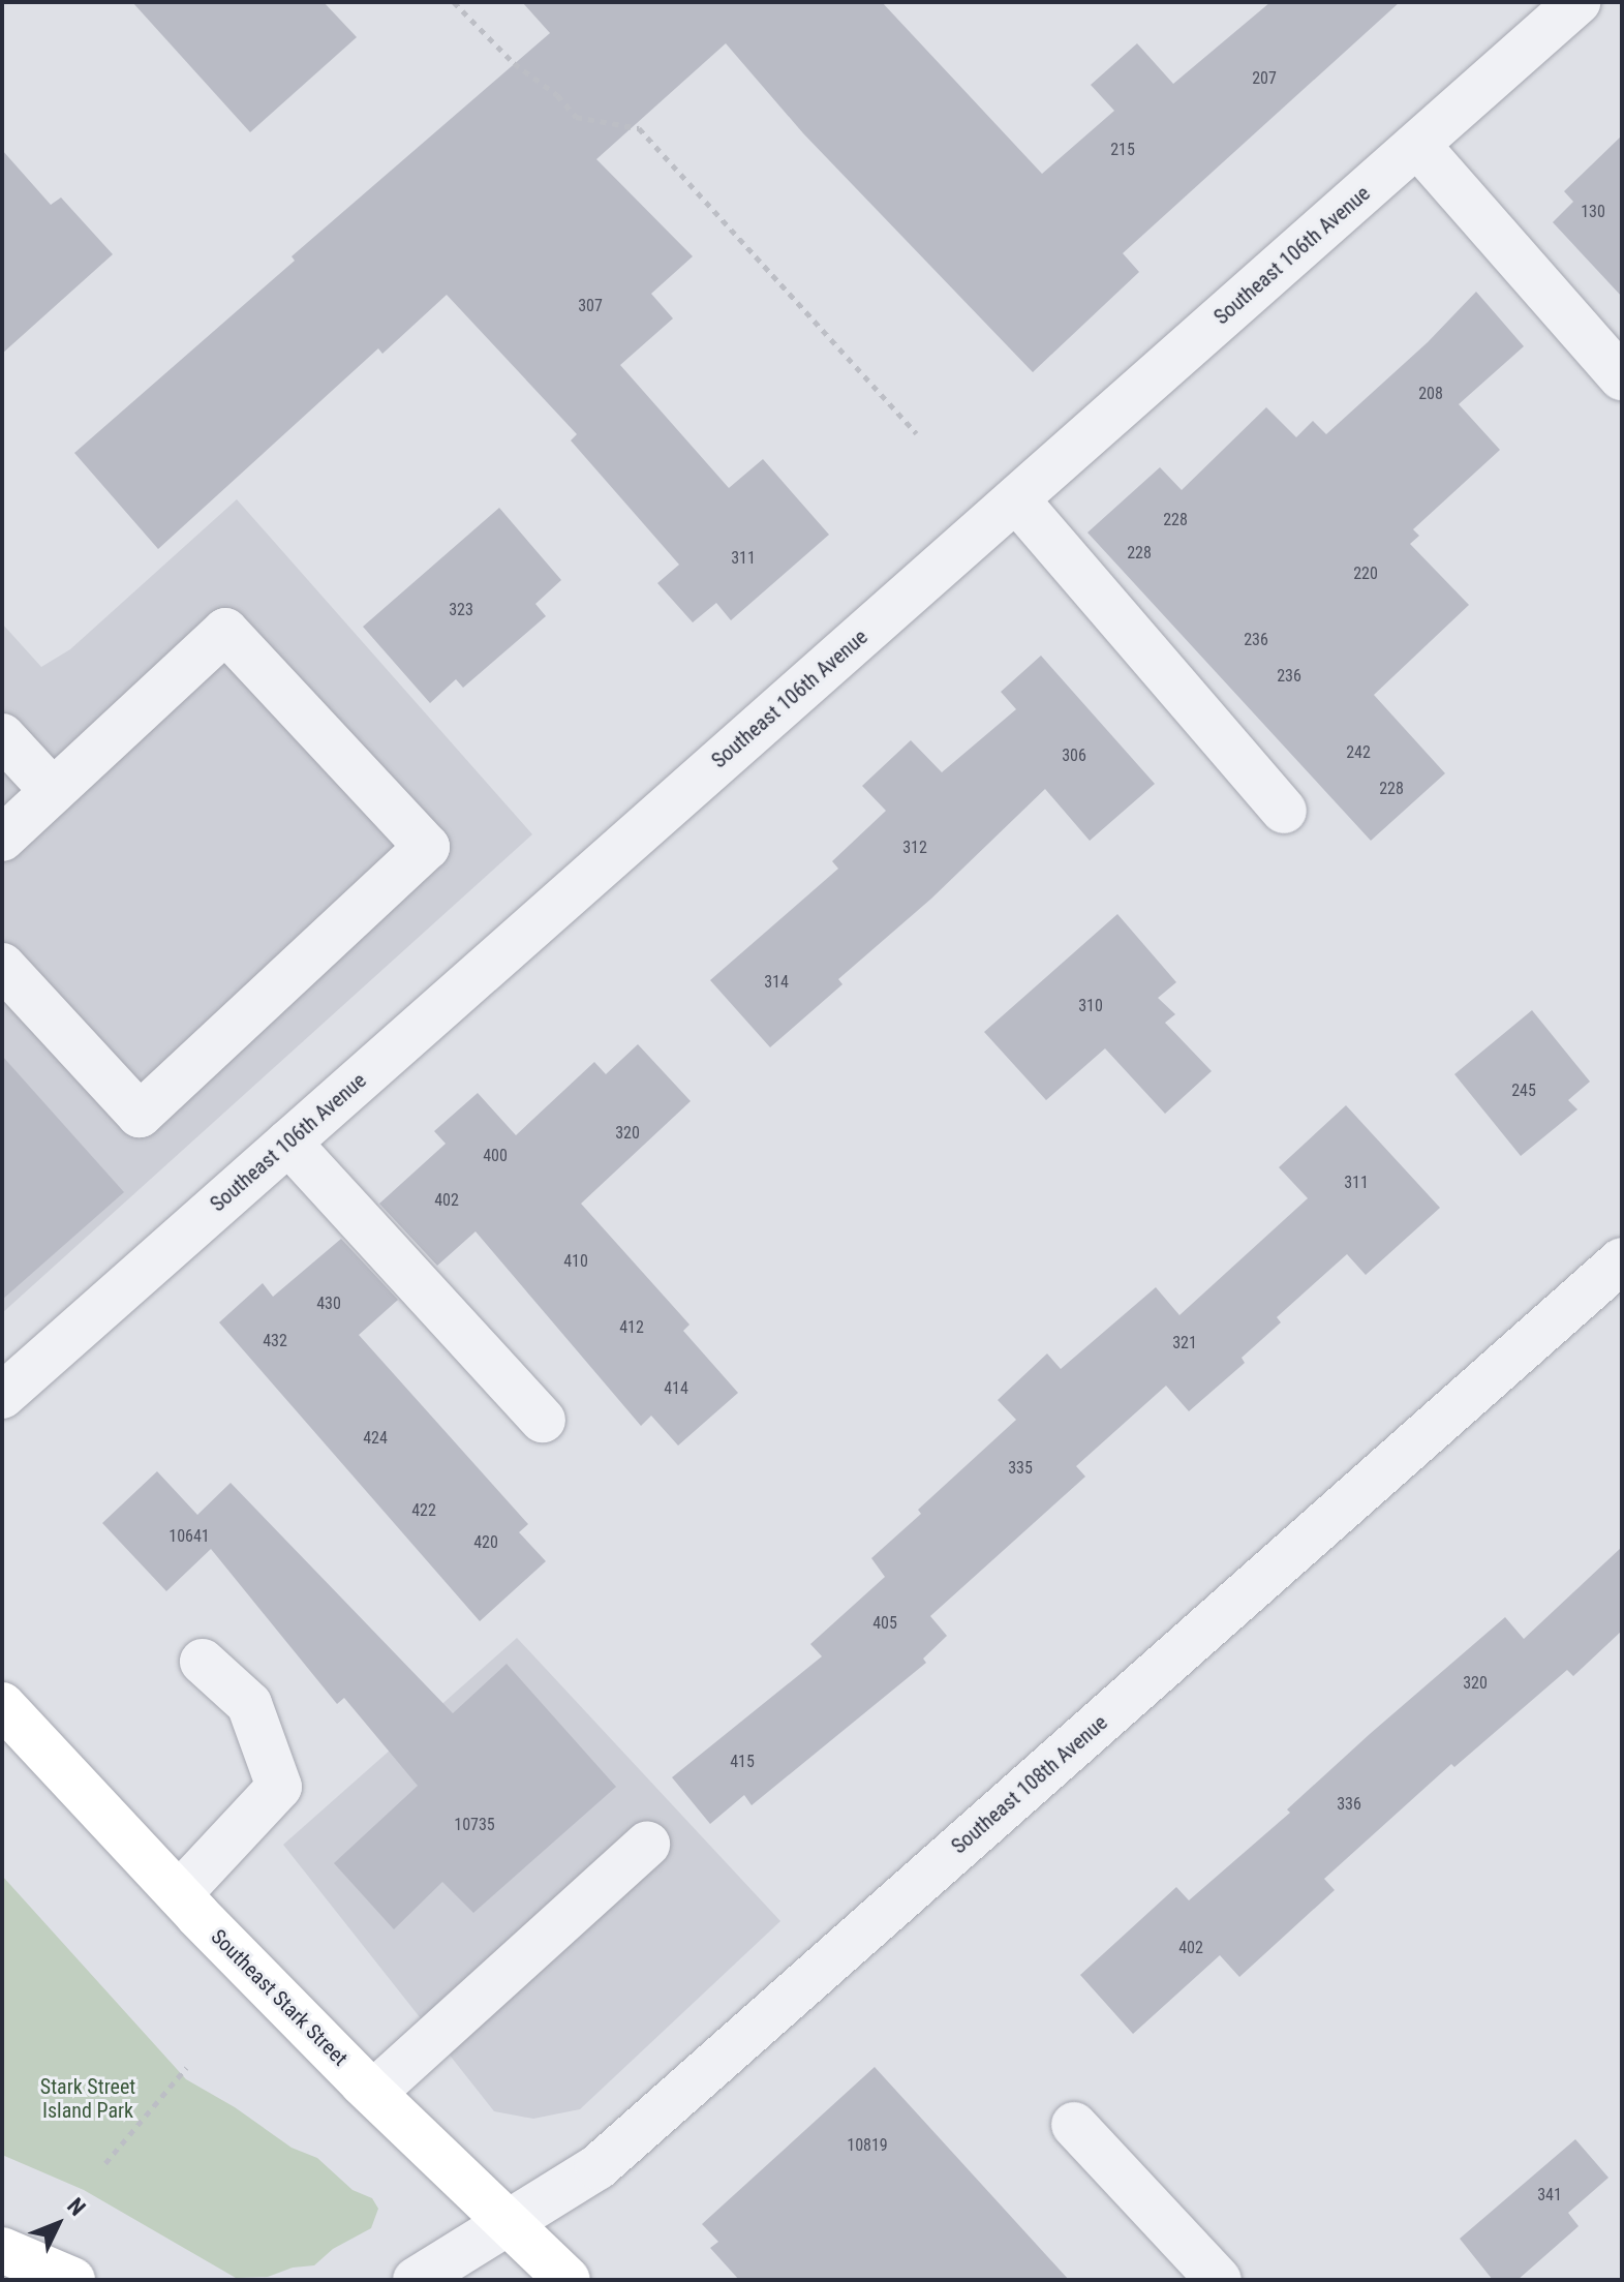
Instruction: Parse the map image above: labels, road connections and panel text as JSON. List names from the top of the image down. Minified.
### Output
{"streets":{"main road":["Southeast Stark Street"],"street":["Southeast 106th Avenue","Southeast 108th Avenue"]},"crossings":[["Southeast 108th Avenue","Southeast Stark Street"]],"parks":["Stark Street Island Park"],"house_numbers":["207","215","130","307","208","228","228","311","220","323","236","236","242","306","228","312","314","310","245","320","400","311","402","410","430","412","432","321","414","424","335","422","10641","420","405","320","415","336","10735","402","10819","341"],"north":"top right"}
